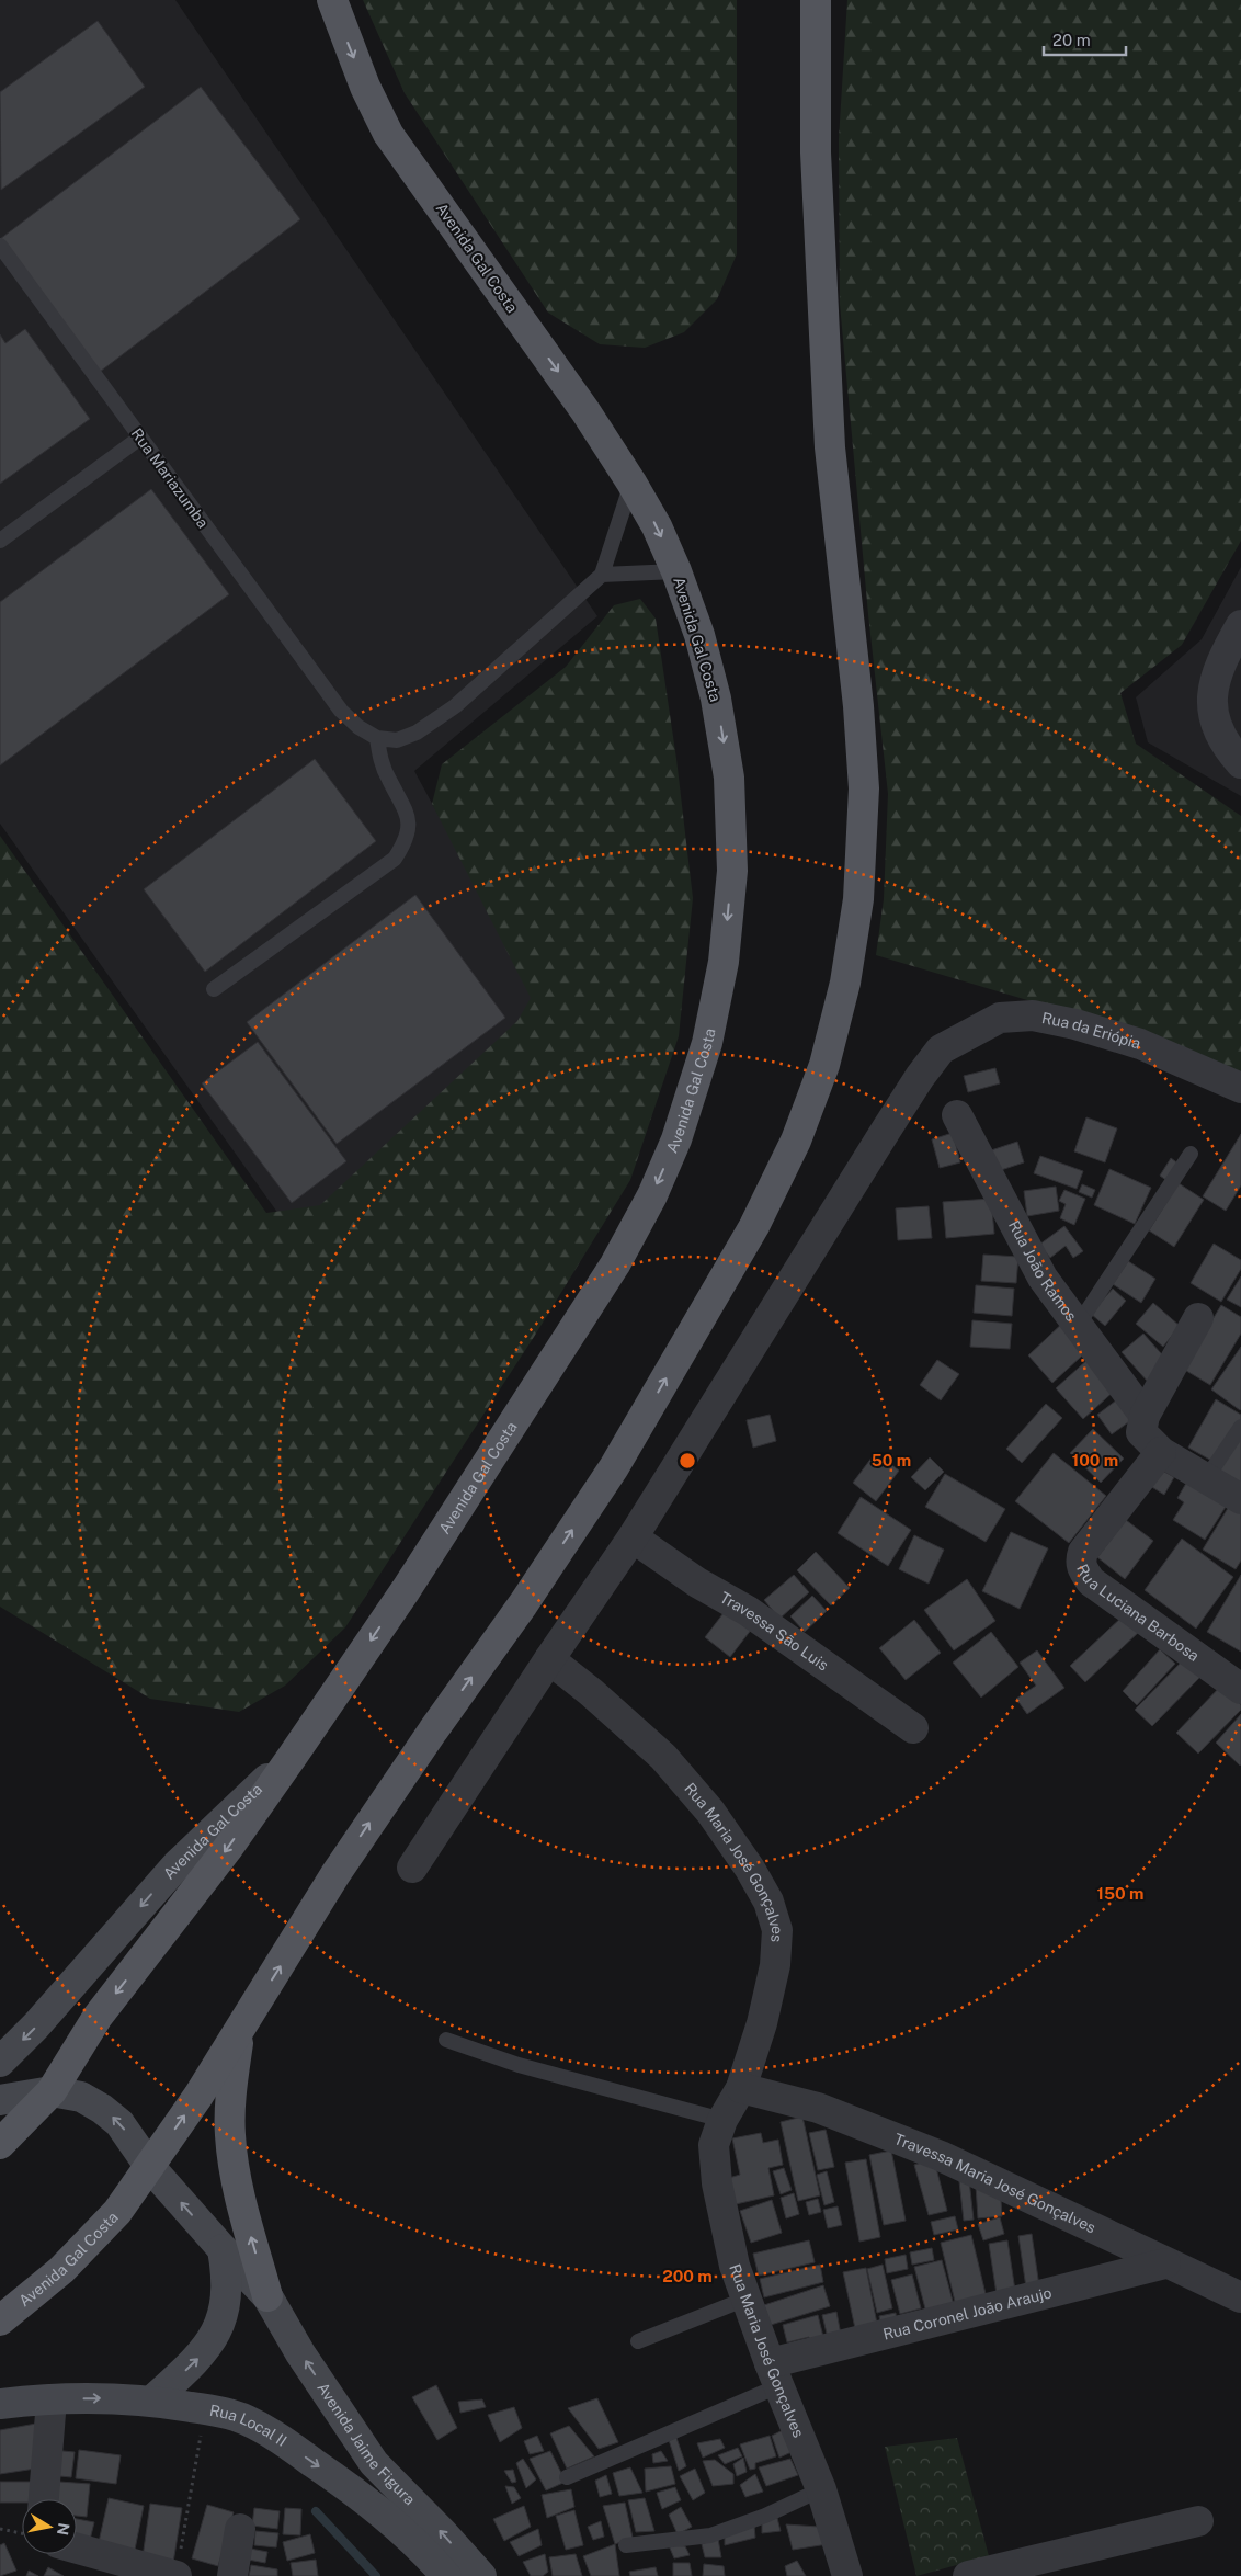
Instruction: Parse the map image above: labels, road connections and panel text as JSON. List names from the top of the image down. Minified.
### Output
{"streets":{"main road":["Avenida Gal Costa","Rua Local II","Avenida Jaime Figura"],"street":["Rua da Eriópia","Rua João Ramos","Rua Luciana Barbosa","Travessa São Luis","Rua Maria José Gonçalves","Travessa Maria José Gonçalves","Rua Coronel João Araujo"],"lane":["Rua Mariazumba"]},"crossings":[["Avenida Gal Costa","Avenida Jaime Figura"],["Rua da Eriópia","Travessa São Luis"],["Rua Maria José Gonçalves","Travessa Maria José Gonçalves"],["Rua Maria José Gonçalves","Rua Coronel João Araujo"],["Travessa Maria José Gonçalves","Rua Coronel João Araujo"]],"one_way":["Rua Local II","Avenida Jaime Figura"],"scale_bar":"20 m","north":"right","rings":["50 m","100 m","150 m","200 m"]}
